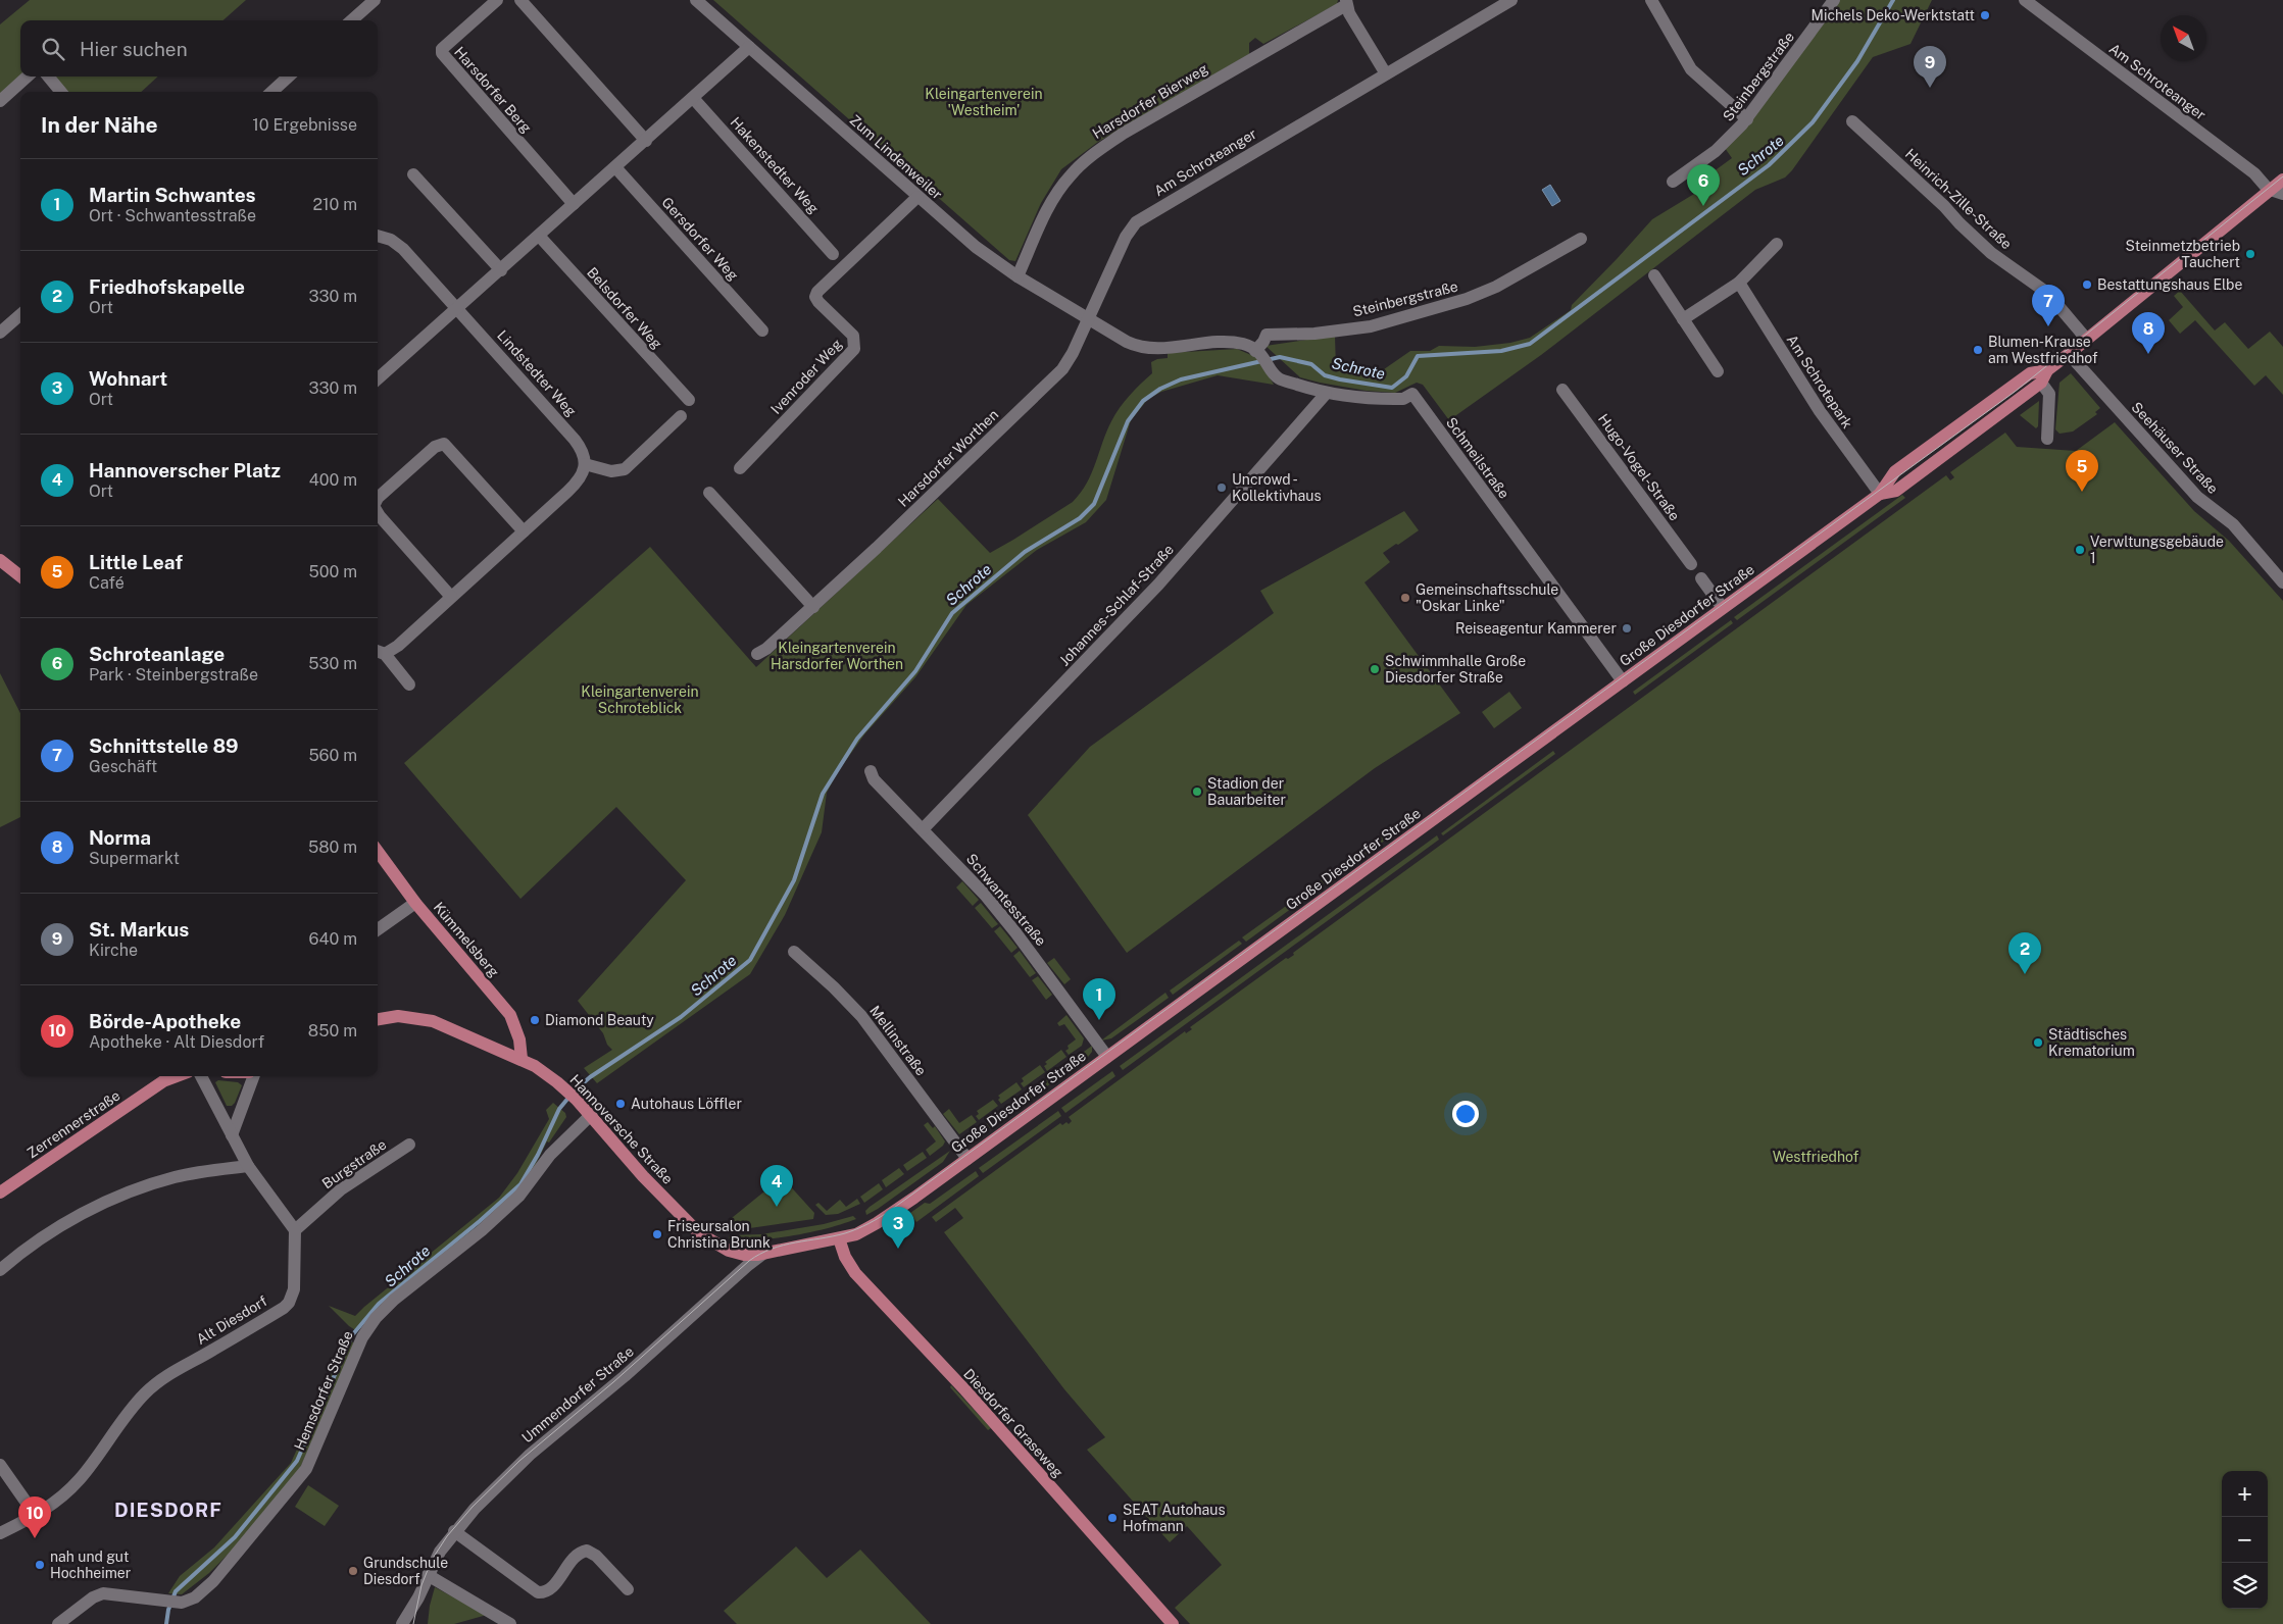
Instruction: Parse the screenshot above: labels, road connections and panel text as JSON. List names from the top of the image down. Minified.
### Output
{"streets":{"main road":["Große Diesdorfer Straße","Kümmelsberg","Zerrennerstraße","Hannoversche Straße","Diesdorfer Graseweg"],"street":["Steinbergstraße","Am Schroteanger","Harsdorfer Berg","Harsdorfer Bierweg","Zum Lindenweiler","Hakenstedter Weg","Heinrich-Zille-Straße","Gersdorfer Weg","Belsdorfer Weg","Lindstedter Weg","Ivenroder Weg","Am Schrotepark","Seehäuser Straße","Harsdorfer Worthen","Schmeilstraße","Hugo-Vogel-Straße","Johannes-Schlaf-Straße","Schwantesstraße","Mellinstraße","Burgstraße","Alt Diesdorf","Hemsdorfer Straße","Ummendorfer Straße"]},"crossings":[["Steinbergstraße","Schmeilstraße"],["Am Schroteanger","Zum Lindenweiler"],["Am Schroteanger","Harsdorfer Worthen"],["Am Schroteanger","Große Diesdorfer Straße"],["Harsdorfer Bierweg","Zum Lindenweiler"],["Zum Lindenweiler","Ivenroder Weg"],["Zum Lindenweiler","Harsdorfer Worthen"],["Heinrich-Zille-Straße","Große Diesdorfer Straße"],["Am Schrotepark","Große Diesdorfer Straße"],["Seehäuser Straße","Große Diesdorfer Straße"],["Schmeilstraße","Johannes-Schlaf-Straße"],["Schmeilstraße","Große Diesdorfer Straße"],["Johannes-Schlaf-Straße","Schwantesstraße"],["Große Diesdorfer Straße","Schwantesstraße"],["Große Diesdorfer Straße","Mellinstraße"],["Große Diesdorfer Straße","Hannoversche Straße"],["Große Diesdorfer Straße","Diesdorfer Graseweg"],["Kümmelsberg","Hannoversche Straße"],["Hannoversche Straße","Hemsdorfer Straße"],["Hannoversche Straße","Ummendorfer Straße"],["Hannoversche Straße","Diesdorfer Graseweg"],["Burgstraße","Alt Diesdorf"]],"districts":["DIESDORF"],"water":["Schrote"],"parks":["Kleingartenverein 'Westheim'","Kleingartenverein Harsdorfer Worthen","Kleingartenverein Schroteblick","Westfriedhof"],"places":["Michels Deko-Werktstatt","Steinmetzbetrieb Tauchert","Bestattungshaus Elbe","Blumen-Krause am Westfriedhof","Uncrowd - Kollektivhaus","Verwltungsgebäude 1","Gemeinschaftsschule \"Oskar Linke\"","Reiseagentur Kammerer","Schwimmhalle Große Diesdorfer Straße","Stadion der Bauarbeiter","Diamond Beauty","Städtisches Krematorium","Autohaus Löffler","Friseursalon Christina Brunk","SEAT Autohaus Hofmann","nah und gut Hochheimer","Grundschule Diesdorf"],"north":"top left","page":{"search":"Hier suchen","pins":["9","6","7","8","5","2","1","4","3","10"],"heading":["In der Nähe","10 Ergebnisse"],"list":[{"mark":"1","name":"Martin Schwantes","note":"Ort · Schwantesstraße","value":"210 m"},{"mark":"2","name":"Friedhofskapelle","note":"Ort","value":"330 m"},{"mark":"3","name":"Wohnart","note":"Ort","value":"330 m"},{"mark":"4","name":"Hannoverscher Platz","note":"Ort","value":"400 m"},{"mark":"5","name":"Little Leaf","note":"Café","value":"500 m"},{"mark":"6","name":"Schroteanlage","note":"Park · Steinbergstraße","value":"530 m"},{"mark":"7","name":"Schnittstelle 89","note":"Geschäft","value":"560 m"},{"mark":"8","name":"Norma","note":"Supermarkt","value":"580 m"},{"mark":"9","name":"St. Markus","note":"Kirche","value":"640 m"},{"mark":"10","name":"Börde-Apotheke","note":"Apotheke · Alt Diesdorf","value":"850 m"}],"map_buttons":["+","−"]}}
